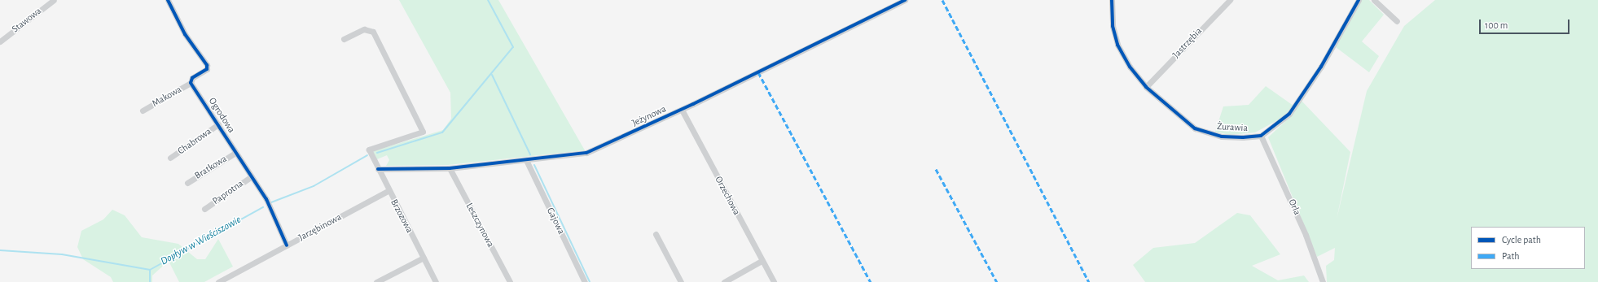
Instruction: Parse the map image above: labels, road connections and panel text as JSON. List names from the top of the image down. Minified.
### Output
{"streets":{"street":["Stawowa","Jastrzębia","Makowa","Ogrodowa","Jeżynowa","Żurawia","Chabrowa","Bratkowa","Paprotna","Orzechowa","Orla","Brzozowa","Gajowa","Leszczynowa","Jarzębinowa"]},"crossings":[["Jastrzębia","Żurawia"],["Makowa","Ogrodowa"],["Ogrodowa","Chabrowa"],["Ogrodowa","Bratkowa"],["Ogrodowa","Paprotna"],["Ogrodowa","Jarzębinowa"],["Jeżynowa","Orzechowa"],["Jeżynowa","Brzozowa"],["Jeżynowa","Gajowa"],["Jeżynowa","Leszczynowa"],["Żurawia","Orla"],["Brzozowa","Jarzębinowa"]],"water":["Dopływ w Wieściszowie"],"legend":["Cycle path","Path"],"scale_bar":"100 m"}
